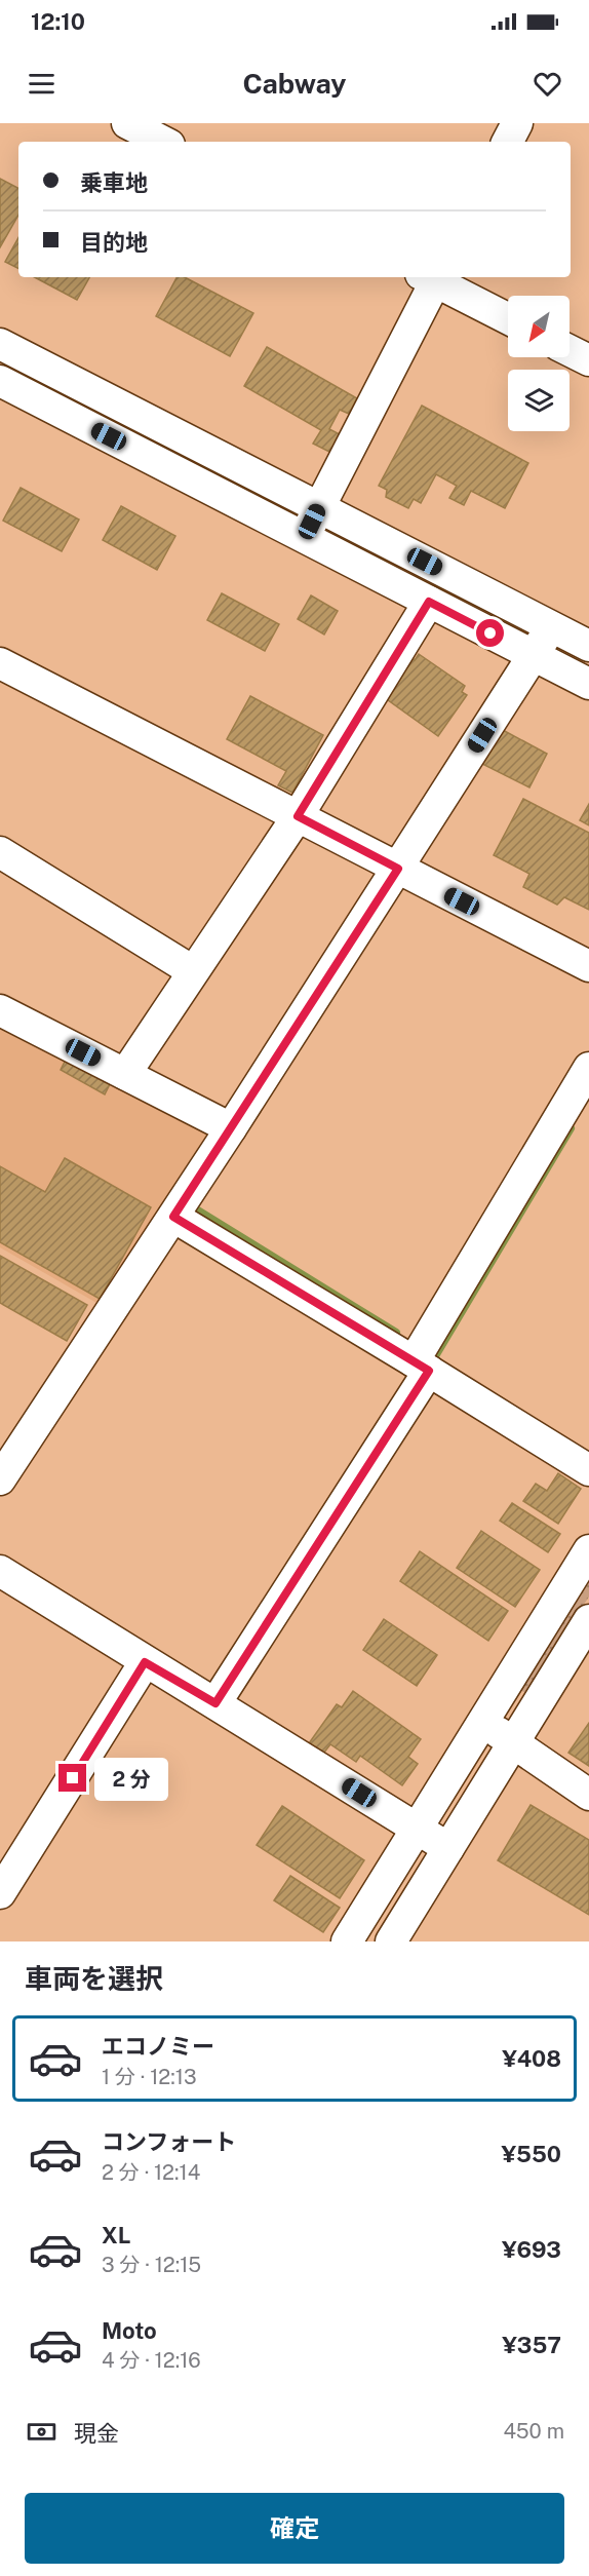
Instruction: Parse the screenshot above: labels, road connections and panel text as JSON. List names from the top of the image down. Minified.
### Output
{"north":"bottom left","page":{"status":"12:10","header":"Cabway","banner":["乗車地","目的地"],"bubble":"2 分","heading":"車両を選択","list":[{"name":"エコノミー","note":"1 分 · 12:13","value":"¥408"},{"name":"コンフォート","note":"2 分 · 12:14","value":"¥550"},{"name":"XL","note":"3 分 · 12:15","value":"¥693"},{"name":"Moto","note":"4 分 · 12:16","value":"¥357"}],"pay":["現金","450 m"],"buttons":"確定"}}
